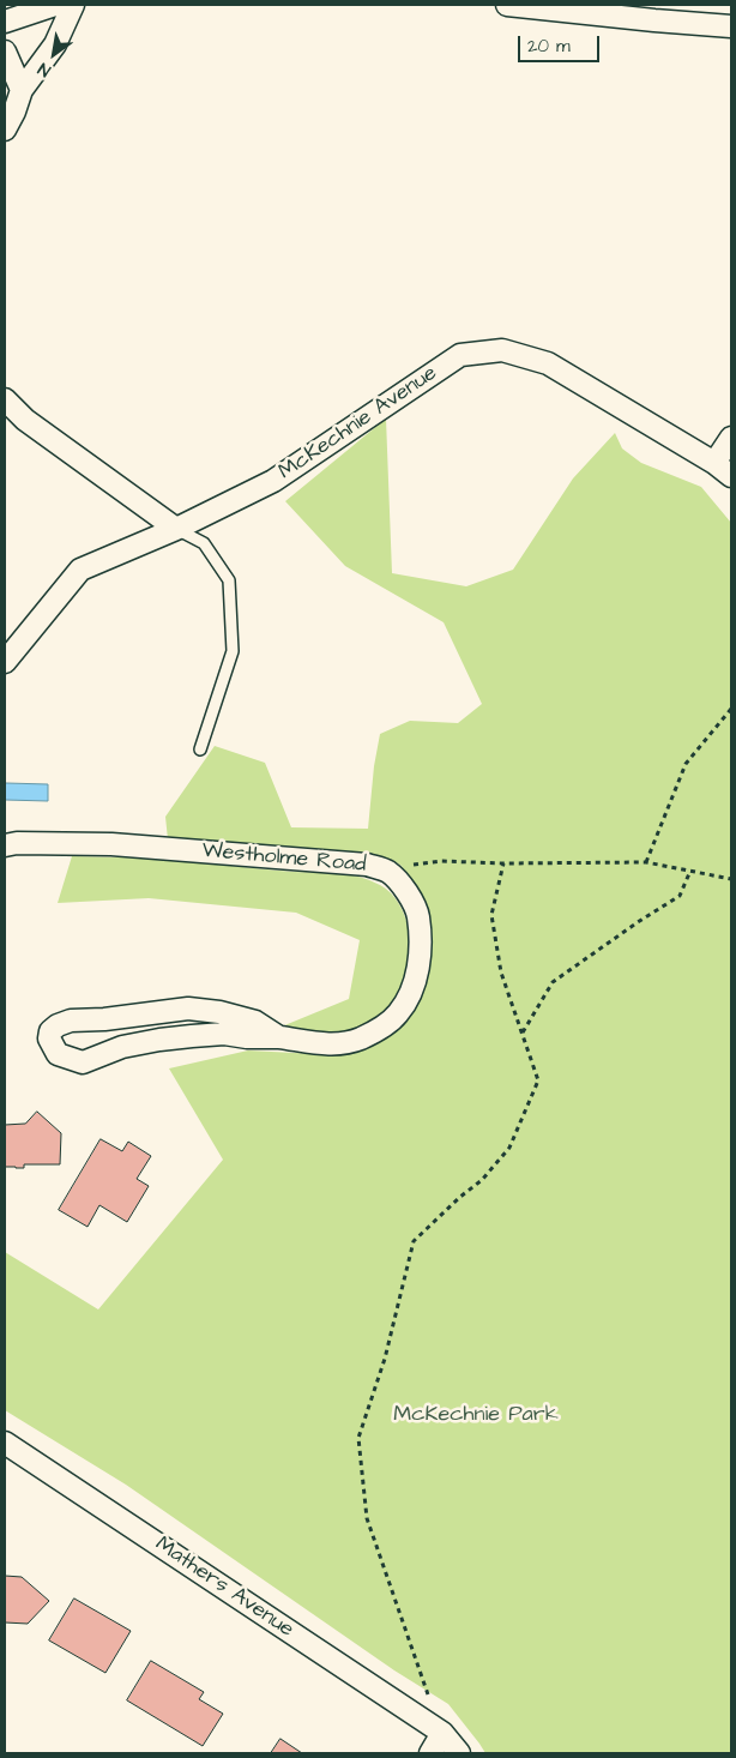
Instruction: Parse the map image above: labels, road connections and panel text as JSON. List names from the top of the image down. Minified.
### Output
{"streets":{"street":["McKechnie Avenue","Westholme Road","Mathers Avenue"]},"parks":["McKechnie Park"],"scale_bar":"20 m","north":"bottom left"}
